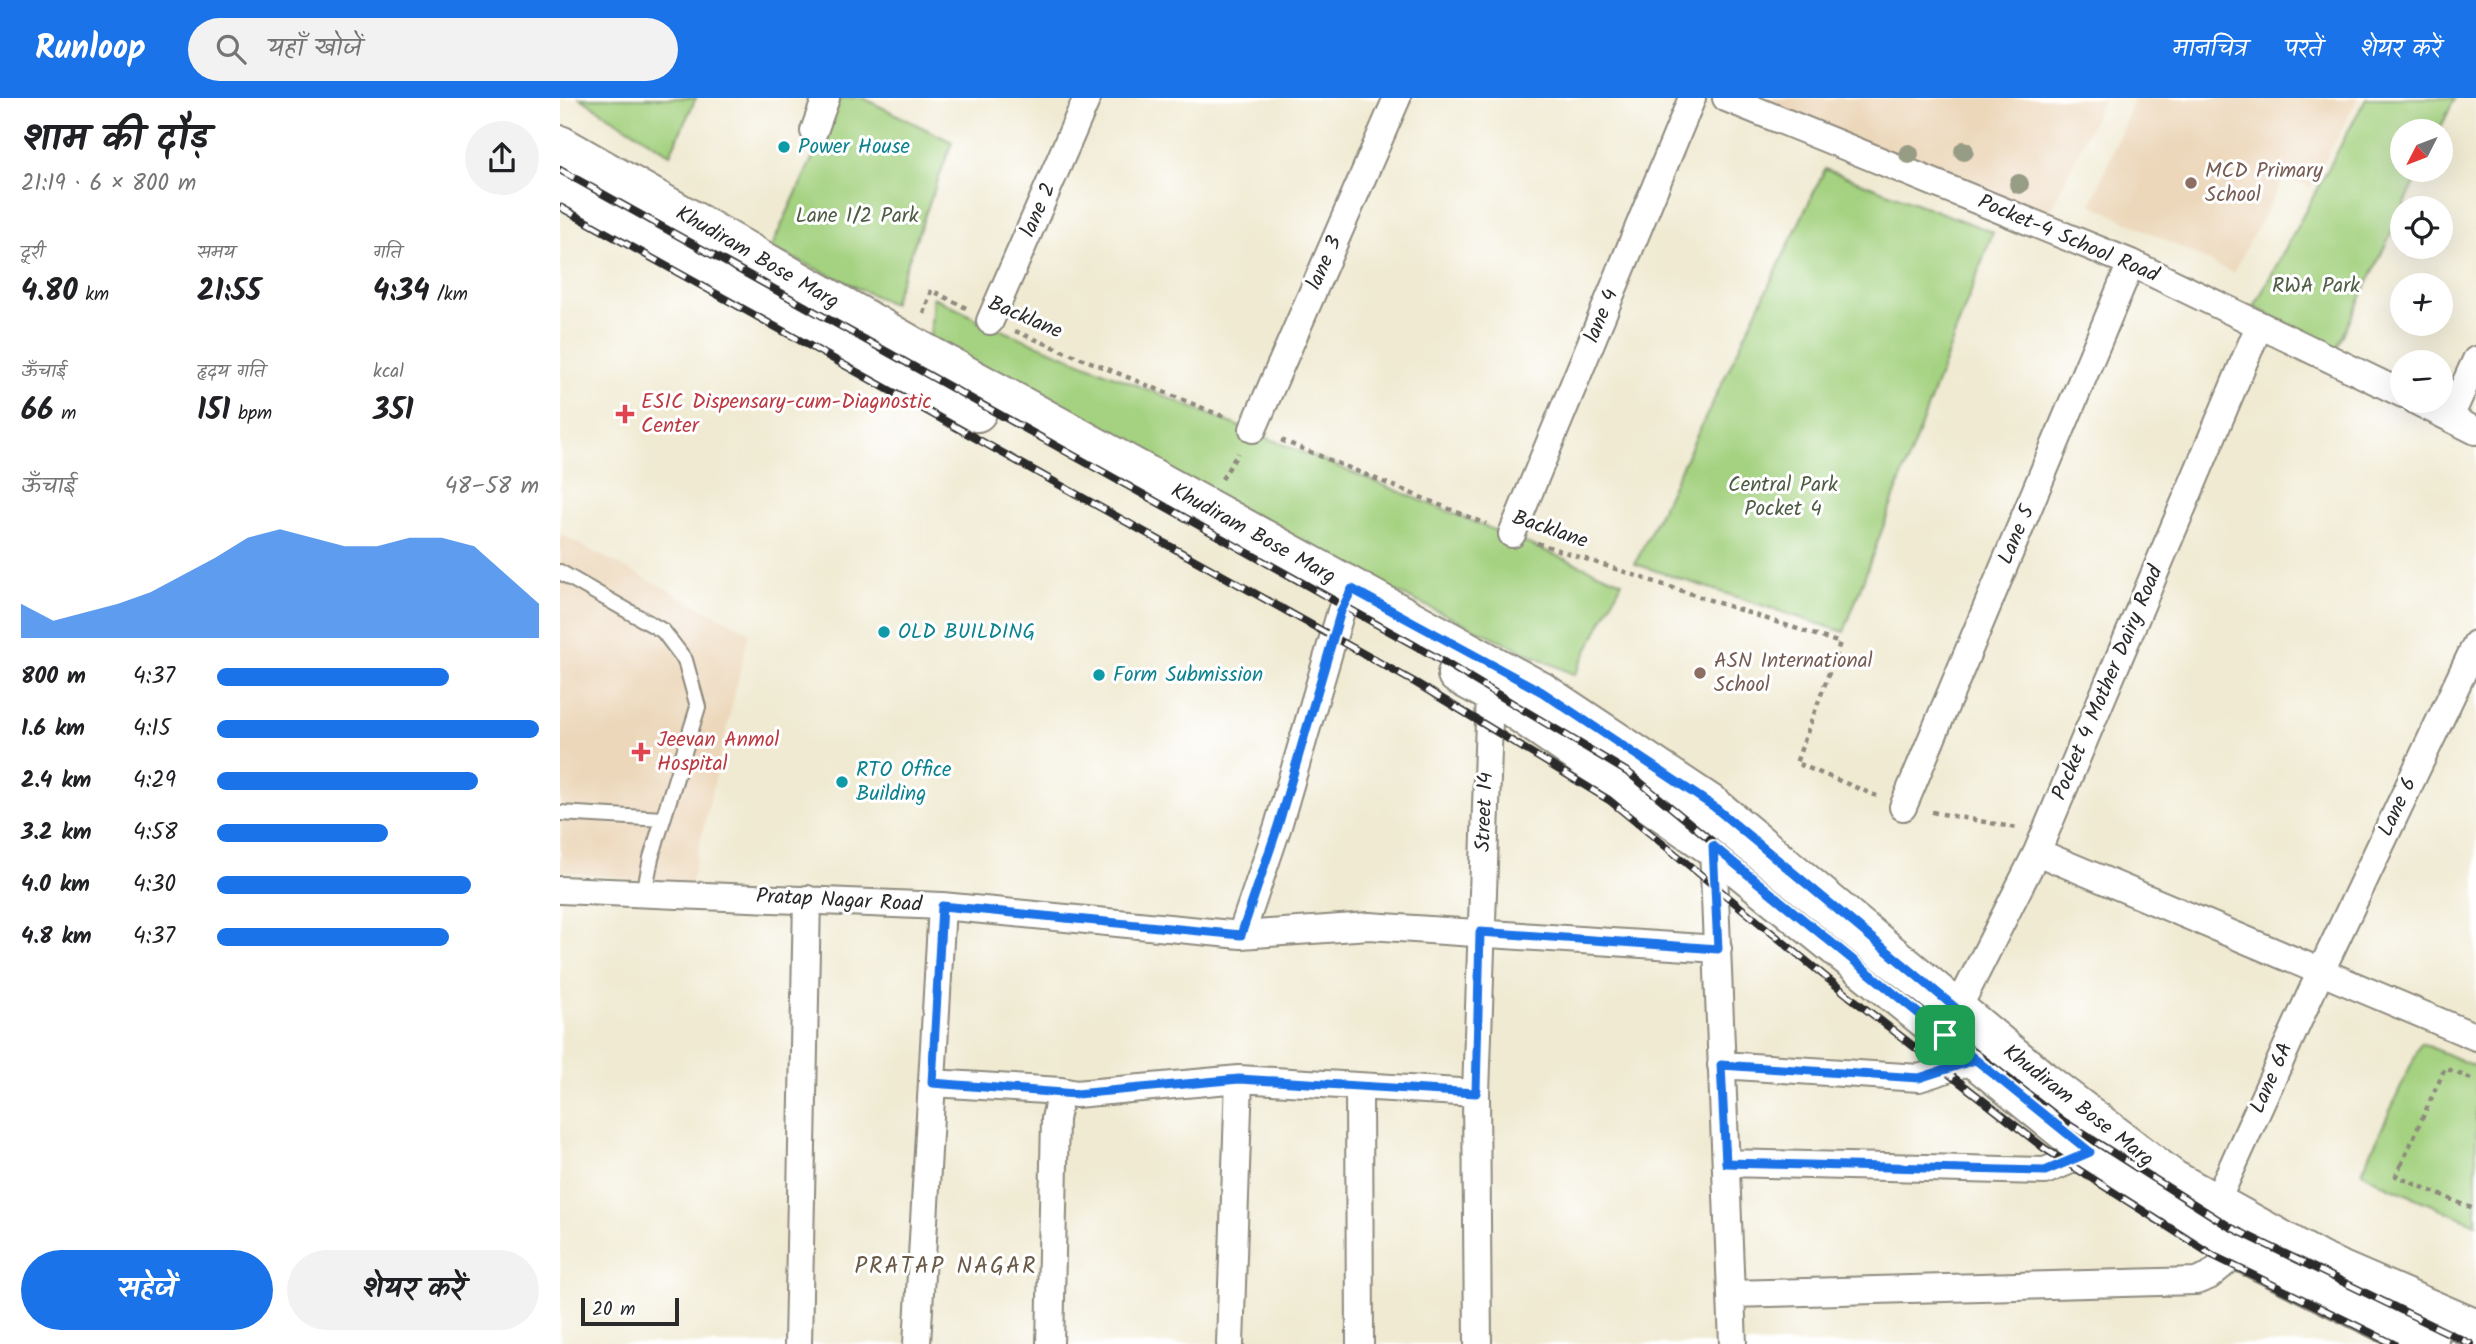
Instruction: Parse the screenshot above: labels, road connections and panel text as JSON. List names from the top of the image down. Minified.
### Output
{"streets":{"street":["lane 2","Pocket-4 School Road","Khudiram Bose Marg","lane 3","lane 4","Lane 5","Pocket 4 Mother Dairy Road","Lane 6","Street 14","Pratap Nagar Road","Lane 6A"],"path":["Backlane"]},"crossings":[["lane 2","Backlane"],["Pocket-4 School Road","Lane 5"],["Pocket-4 School Road","Pocket 4 Mother Dairy Road"],["Khudiram Bose Marg","Pocket 4 Mother Dairy Road"],["Khudiram Bose Marg","Street 14"],["lane 3","Backlane"],["lane 4","Backlane"],["Backlane","Lane 5"],["Backlane","Pocket 4 Mother Dairy Road"],["Lane 6","Lane 6A"],["Street 14","Pratap Nagar Road"]],"districts":["PRATAP NAGAR"],"parks":["Lane 1/2 Park","RWA Park","Central Park Pocket 4"],"places":{"other":["Power House","MCD Primary School","OLD BUILDING","ASN International School","Form Submission","RTO Office Building"],"health":["ESIC Dispensary-cum-Diagnostic Center","Jeevan Anmol Hospital"]},"scale_bar":"20 m","north":"bottom left","page":{"header":"Runloop","search":"यहाँ खोजें","nav":["मानचित्र","परतें","शेयर करें"],"heading":["शाम की दौड़","21:19 · 6 × 800 m"],"map_buttons":["+","−"],"stats":[["दूरी","4.80 km"],["समय","21:55"],["गति","4:34 /km"],["ऊँचाई","66 m"],["हृदय गति","151 bpm"],["kcal","351"]],"chart":["ऊँचाई","48–58 m"],"list":[{"name":"800 m","note":"4:37"},{"name":"1.6 km","note":"4:15"},{"name":"2.4 km","note":"4:29"},{"name":"3.2 km","note":"4:58"},{"name":"4.0 km","note":"4:30"},{"name":"4.8 km","note":"4:37"}],"buttons":["सहेजें","शेयर करें"],"scale":"20 m"}}
